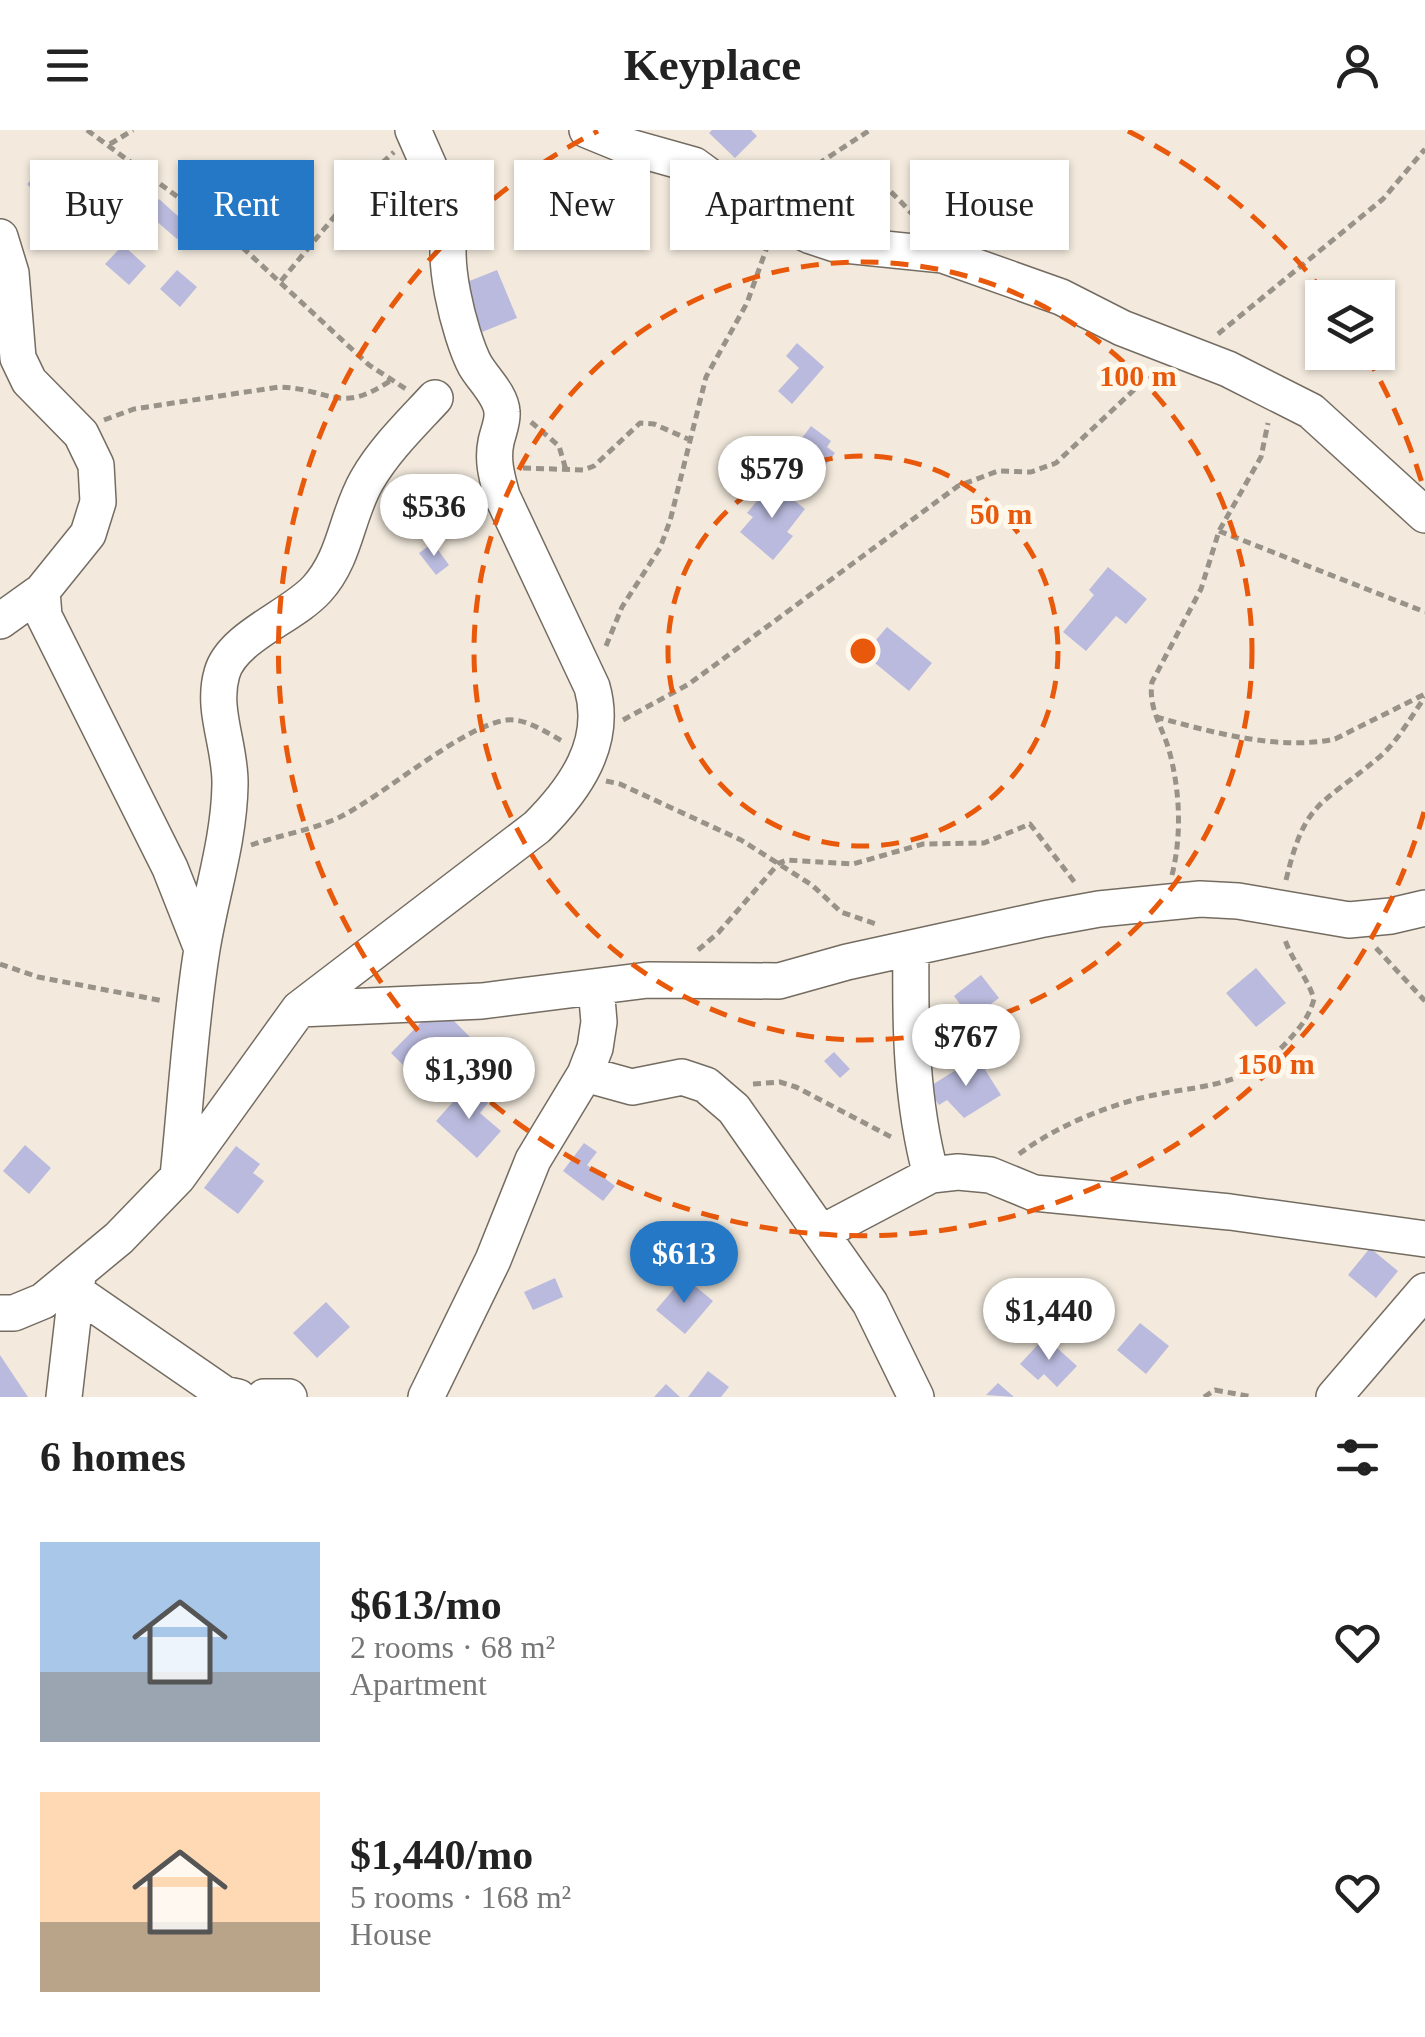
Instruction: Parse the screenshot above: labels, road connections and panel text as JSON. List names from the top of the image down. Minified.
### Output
{"page":{"header":"Keyplace","chip":["Buy","Rent","Filters","New","Apartment","House"],"price":["$579","$536","$767","$1,390","$613","$1,440"],"heading":"6 homes","list":[{"name":"$613/mo","note":"2 rooms · 68 m² · Apartment"},{"name":"$1,440/mo","note":"5 rooms · 168 m² · House"}]},"rings":["100 m","50 m","150 m"]}
